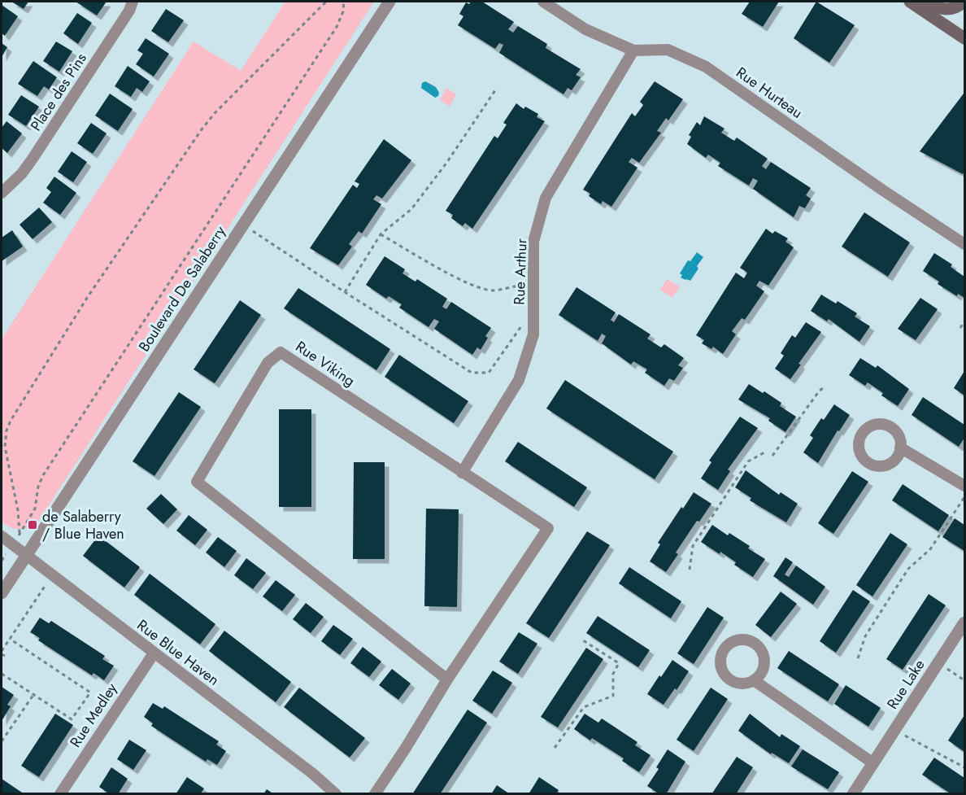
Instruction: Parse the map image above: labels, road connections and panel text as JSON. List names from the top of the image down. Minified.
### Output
{"streets":{"street":["Place des Pins","Rue Hurteau","Rue Arthur","Boulevard De Salaberry","Rue Viking","Rue Blue Haven","Rue Lake","Rue Medley"]},"crossings":[["Rue Hurteau","Rue Arthur"],["Rue Arthur","Rue Viking"],["Boulevard De Salaberry","Rue Blue Haven"],["Rue Blue Haven","Rue Medley"]],"places":{"transit":["de Salaberry / Blue Haven"]}}
